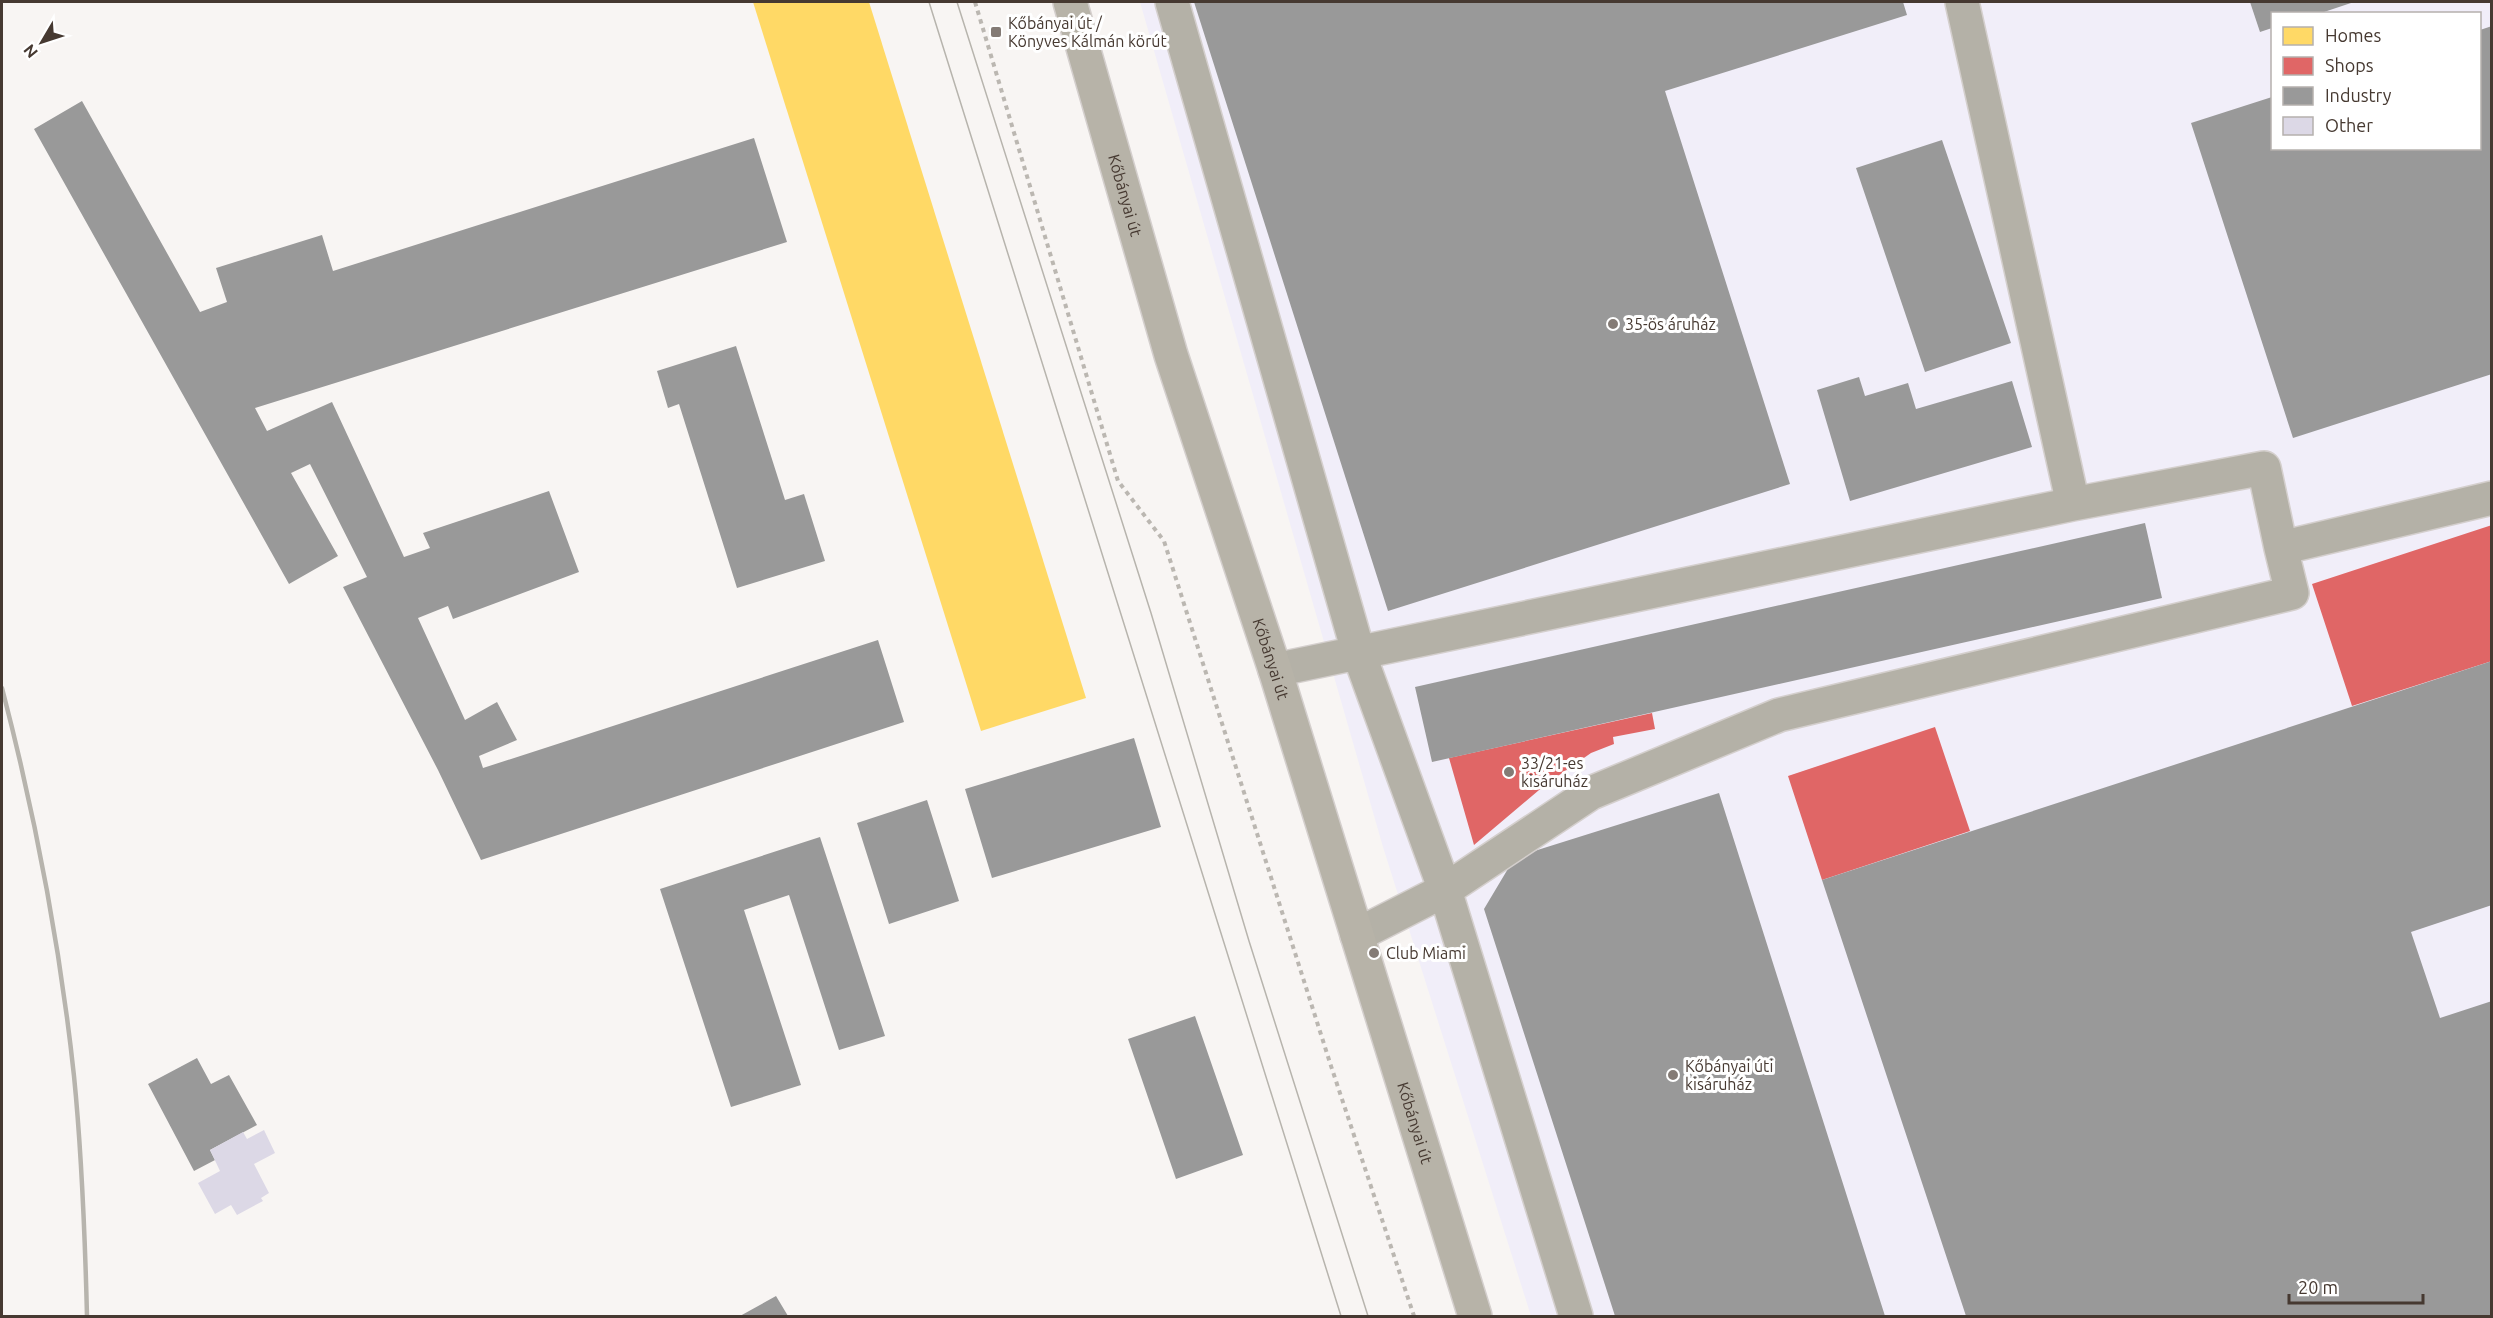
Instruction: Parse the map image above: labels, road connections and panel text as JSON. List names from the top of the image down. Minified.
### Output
{"streets":{"main road":["Kőbányai út"]},"places":{"transit":["Kőbányai út / Könyves Kálmán körút"],"other":["35-ös áruház","33/21-es kisáruház","Club Miami","Kőbányai úti kisáruház"]},"legend":["Homes","Shops","Industry","Other"],"scale_bar":"20 m","north":"bottom left"}
